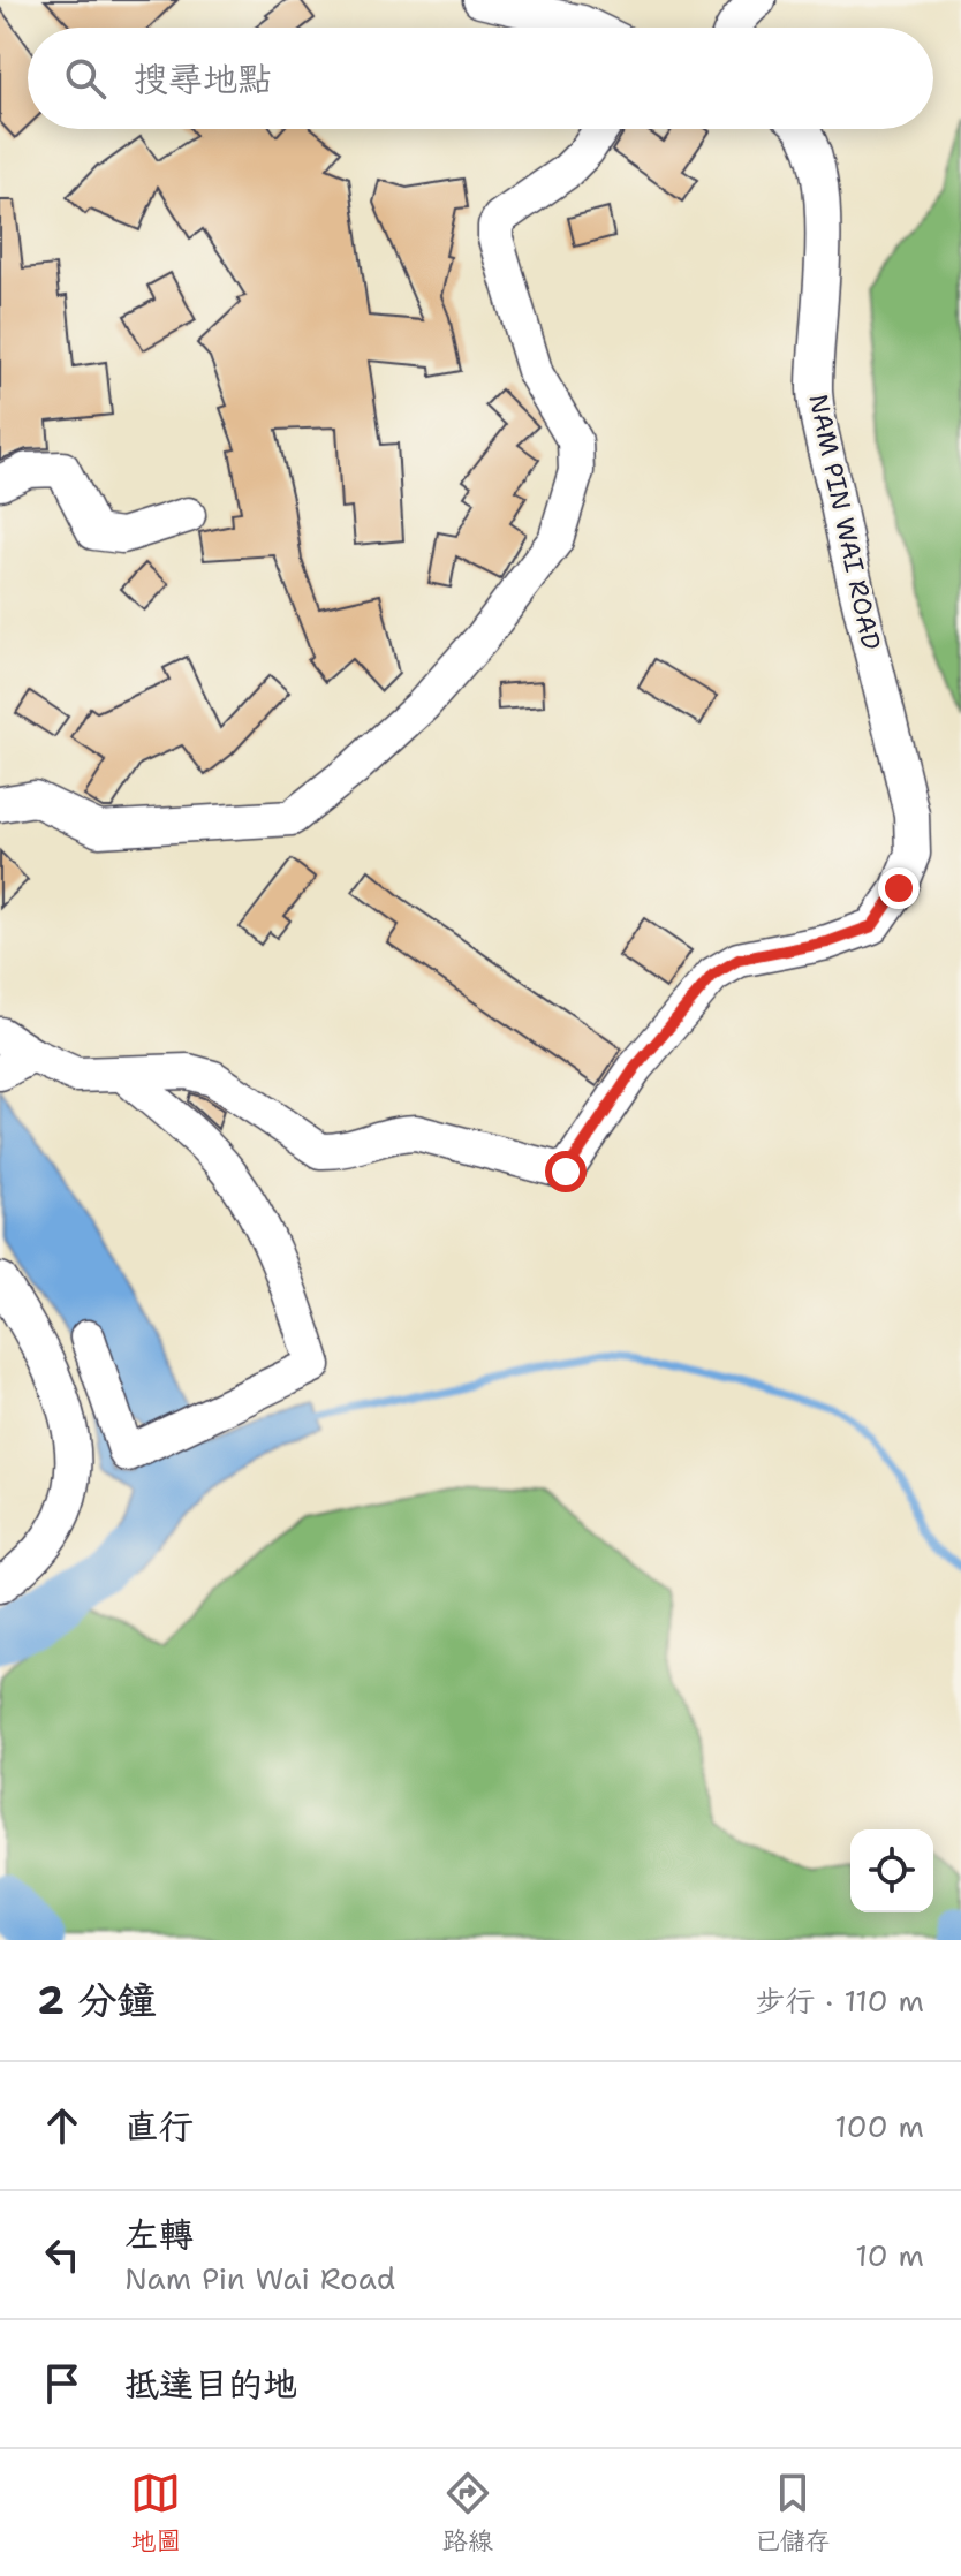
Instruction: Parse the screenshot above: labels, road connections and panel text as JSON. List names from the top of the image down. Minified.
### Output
{"streets":{"street":["NAM PIN WAI ROAD"]},"page":{"search":"搜尋地點","heading":["2 分鐘","步行 · 110 m"],"list":[["直行","100 m"],["左轉","Nam Pin Wai Road","10 m"],"抵達目的地"],"nav":["地圖","路線","已儲存"]}}
